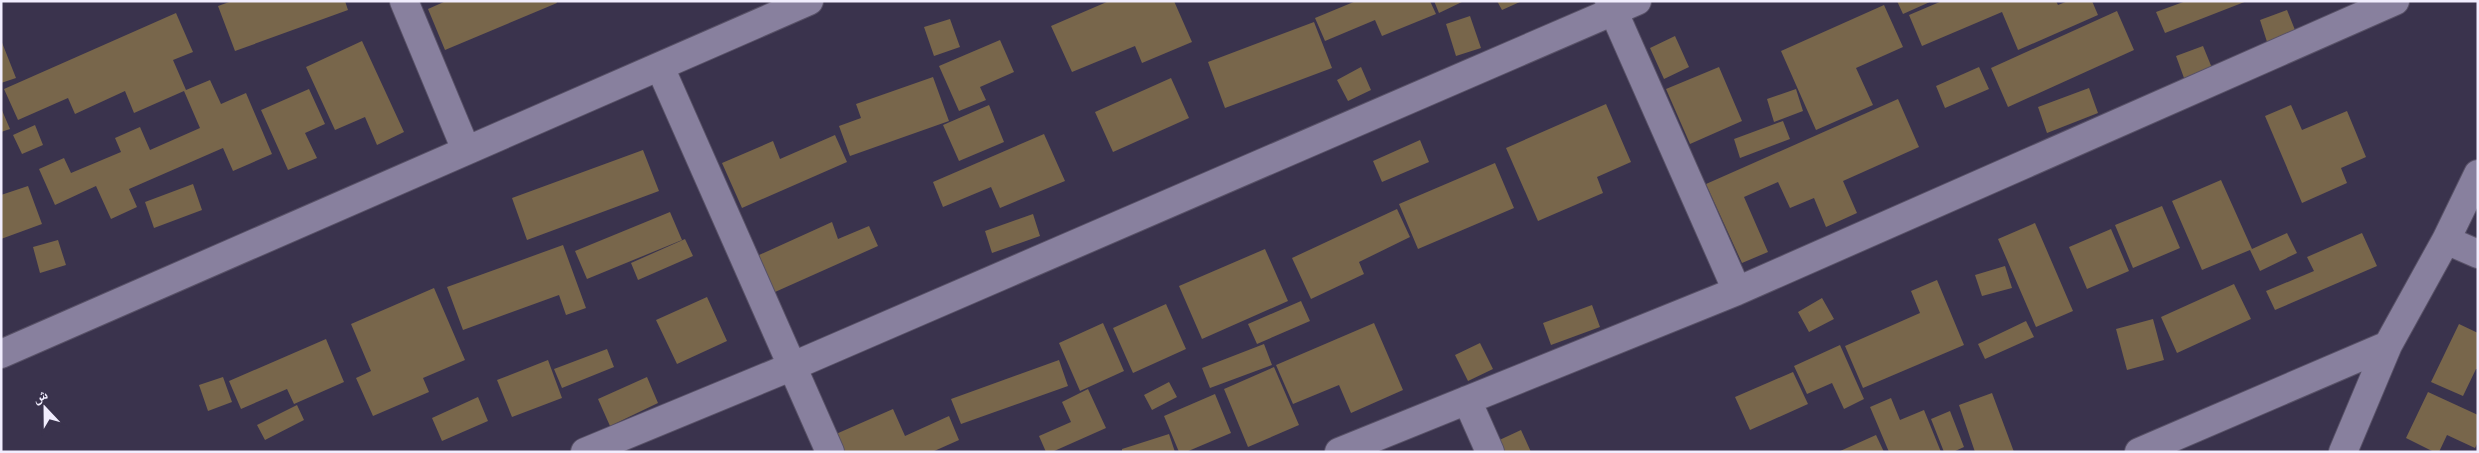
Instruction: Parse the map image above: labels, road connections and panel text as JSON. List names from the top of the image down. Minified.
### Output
{"north":"top"}
